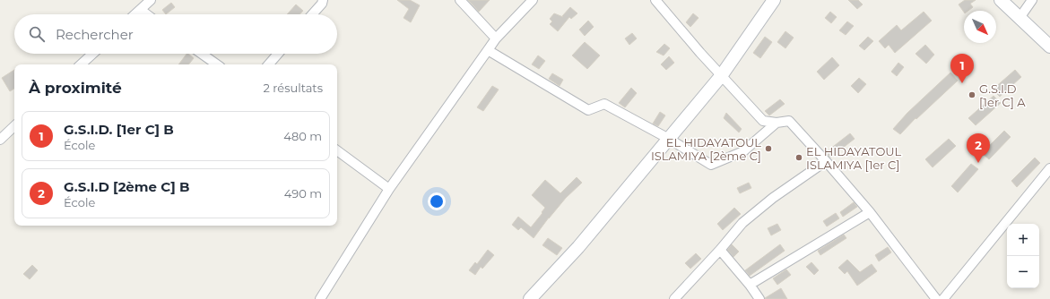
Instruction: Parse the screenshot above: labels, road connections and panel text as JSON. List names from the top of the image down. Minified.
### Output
{"places":["G.S.I.D [1er C] A","EL HIDAYATOUL ISLAMIYA [2ème C]","EL HIDAYATOUL ISLAMIYA [1er C]"],"north":"bottom right","page":{"search":"Rechercher","pins":["1","2"],"heading":["À proximité","2 résultats"],"list":[{"mark":"1","name":"G.S.I.D. [1er C] B","note":"École","value":"480 m"},{"mark":"2","name":"G.S.I.D [2ème C] B","note":"École","value":"490 m"}],"map_buttons":["+","−"]}}
